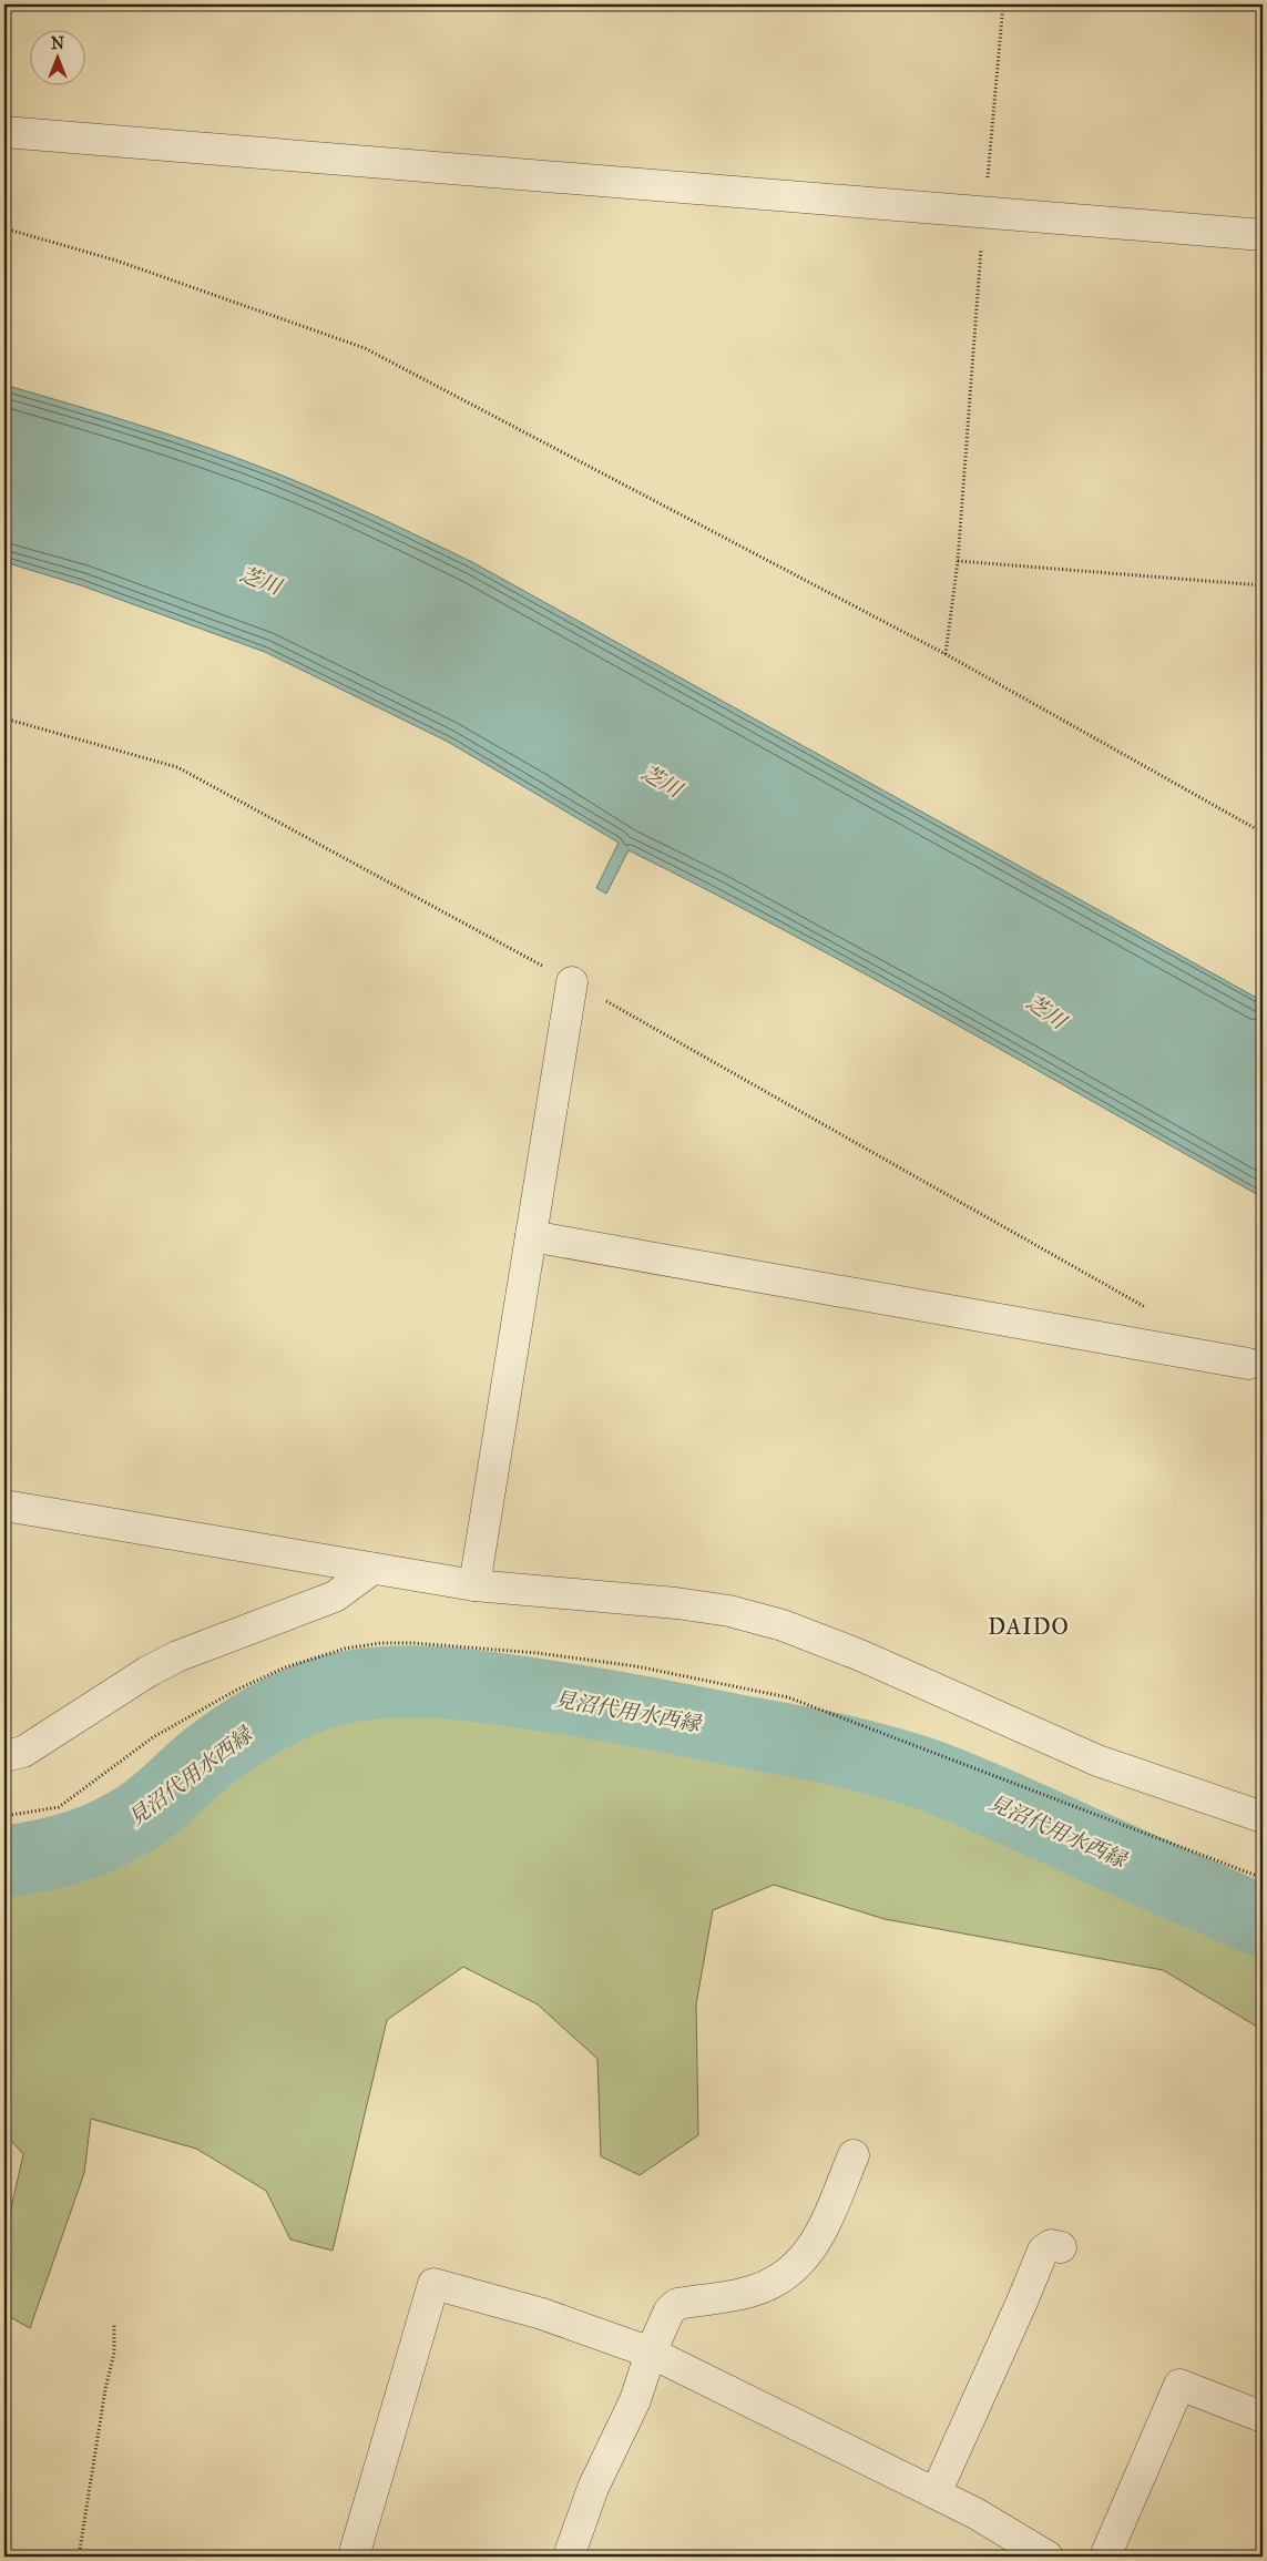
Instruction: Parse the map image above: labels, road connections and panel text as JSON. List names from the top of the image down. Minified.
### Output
{"districts":["DAIDO"],"water":["芝川","見沼代用水西縁"],"north":"top"}
